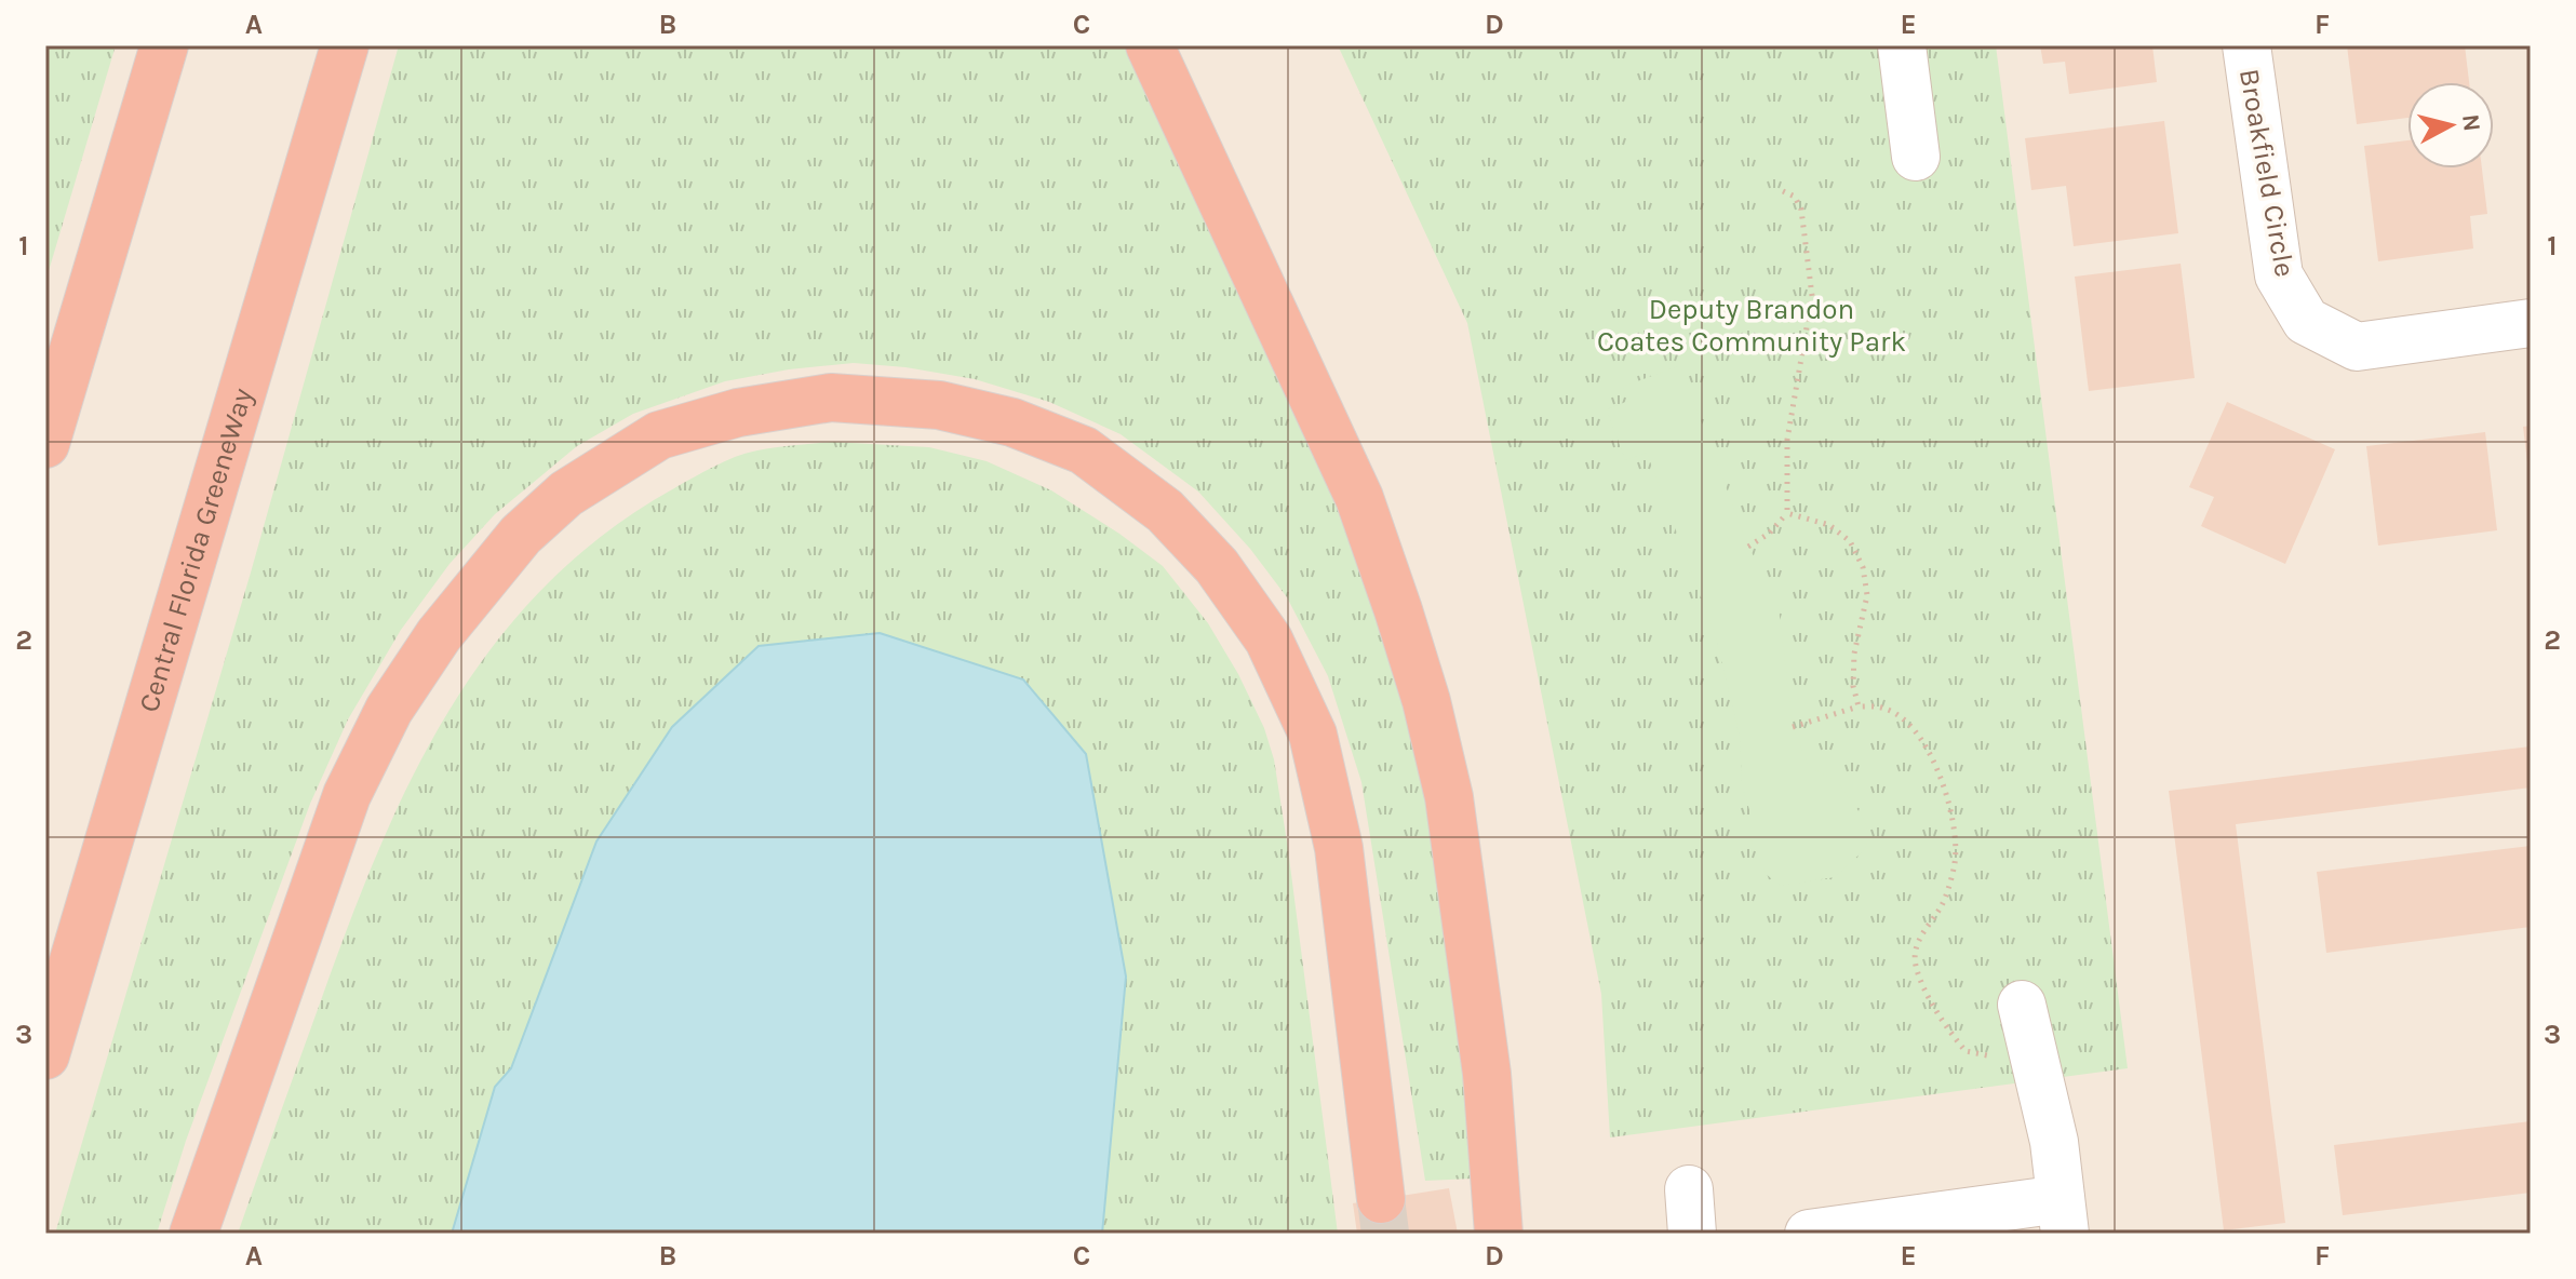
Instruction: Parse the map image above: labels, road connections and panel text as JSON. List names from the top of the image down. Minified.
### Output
{"streets":{"highway":["Central Florida GreeneWay"],"street":["Broakfield Circle"]},"parks":["Deputy Brandon Coates Community Park"],"north":"right","grid":{"columns":["A","B","C","D","E","F"],"rows":["1","2","3"]}}
